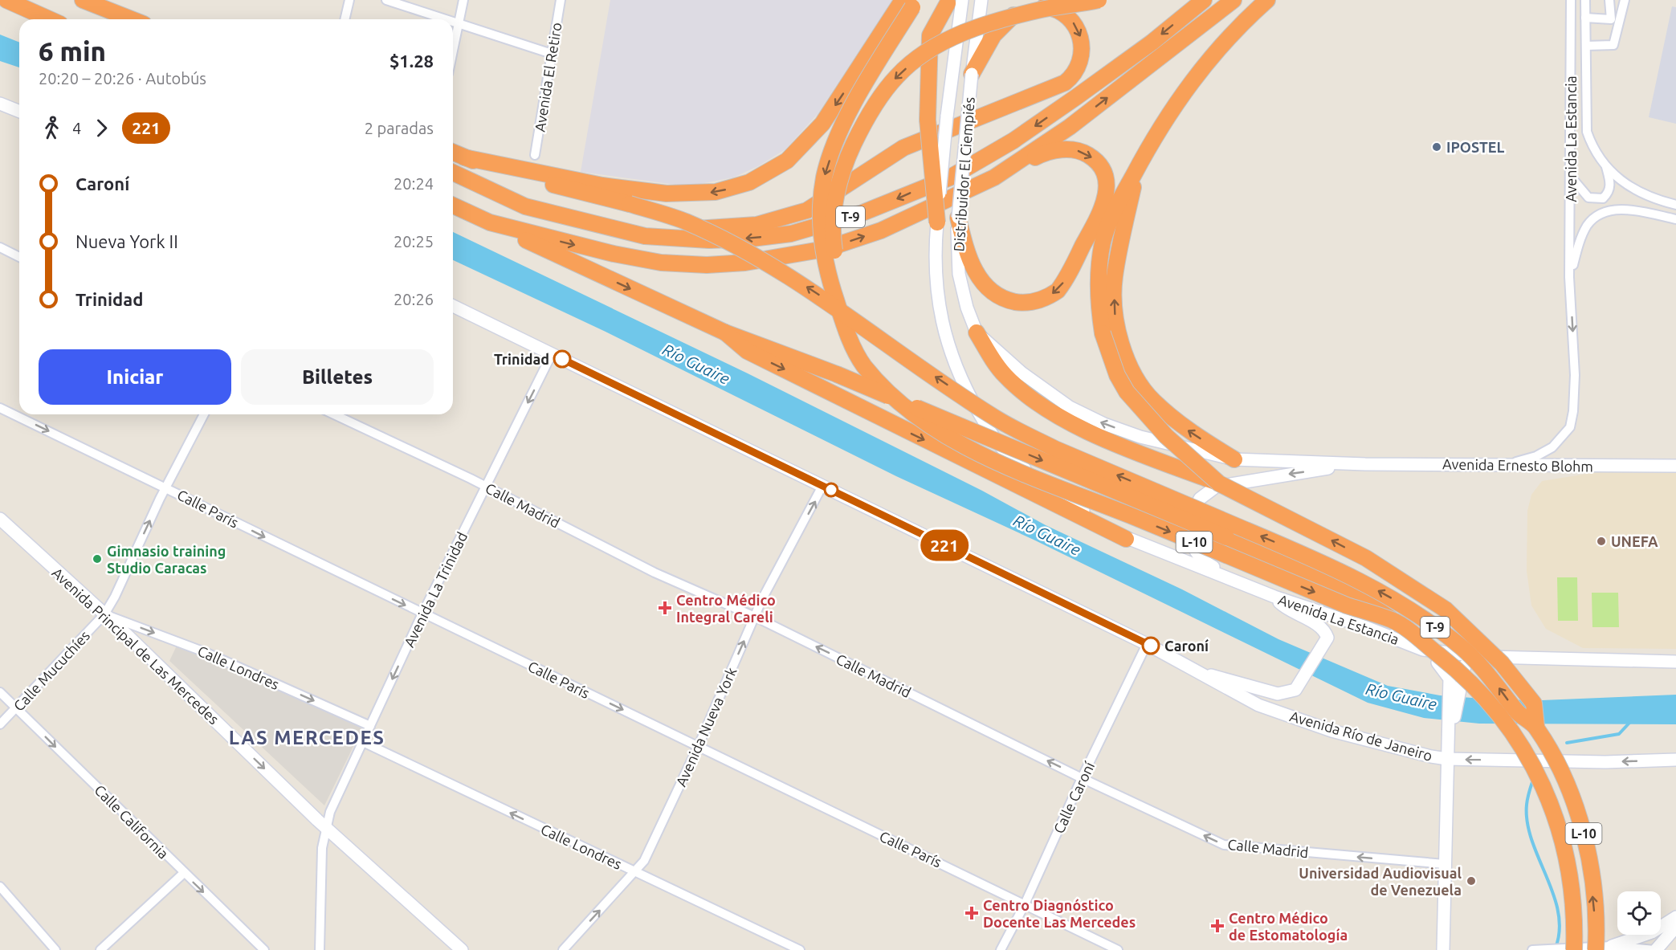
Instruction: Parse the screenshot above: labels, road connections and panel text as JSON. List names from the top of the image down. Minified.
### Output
{"streets":{"highway":["T-9","L-10"],"street":["Avenida El Retiro","Avenida La Estancia","Distribuidor El Ciempiés","Avenida Ernesto Blohm","Calle Madrid","Calle París","Avenida La Trinidad","Avenida Principal de Las Mercedes","Calle Londres","Calle Mucuchíes","Avenida Nueva York","Avenida Río de Janeiro","Calle Caroní","Calle California"]},"crossings":[["Avenida La Estancia","Distribuidor El Ciempiés"],["Avenida La Estancia","Avenida Ernesto Blohm"],["Distribuidor El Ciempiés","Avenida Ernesto Blohm"],["T-9","L-10"],["Calle Madrid","Avenida La Trinidad"],["Calle Madrid","Avenida Nueva York"],["Calle Madrid","Calle Caroní"],["Calle París","Avenida La Trinidad"],["Calle París","Calle Mucuchíes"],["Calle París","Avenida Nueva York"],["Calle París","Calle Caroní"],["Avenida La Trinidad","Avenida Principal de Las Mercedes"],["Avenida La Trinidad","Calle Londres"],["Avenida La Trinidad","Avenida Río de Janeiro"],["Avenida Principal de Las Mercedes","Calle Londres"],["Avenida Principal de Las Mercedes","Calle Mucuchíes"],["Calle Londres","Calle Mucuchíes"],["Calle Londres","Avenida Nueva York"],["Calle Mucuchíes","Calle California"],["Avenida Nueva York","Avenida Río de Janeiro"],["Avenida Río de Janeiro","Calle Caroní"]],"one_way":["Calle Madrid","Calle París","Avenida La Trinidad","Avenida Principal de Las Mercedes","Calle Mucuchíes","Avenida Nueva York","Calle California"],"districts":["LAS MERCEDES"],"water":["Río Guaire"],"places":{"other":["IPOSTEL","Trinidad","UNEFA","Gimnasio training Studio Caracas","Caroní","Universidad Audiovisual de Venezuela"],"health":["Centro Médico Integral Careli","Centro Diagnóstico Docente Las Mercedes","Centro Médico de Estomatología"]},"lines":["bus line 221"],"page":{"on_map":"221","heading":["6 min","20:20 – 20:26 · Autobús","$1.28"],"legs":["4","221","2 paradas"],"list":[{"name":"Caroní","value":"20:24"},{"name":"Nueva York II","value":"20:25"},{"name":"Trinidad","value":"20:26"}],"buttons":["Iniciar","Billetes"]}}
